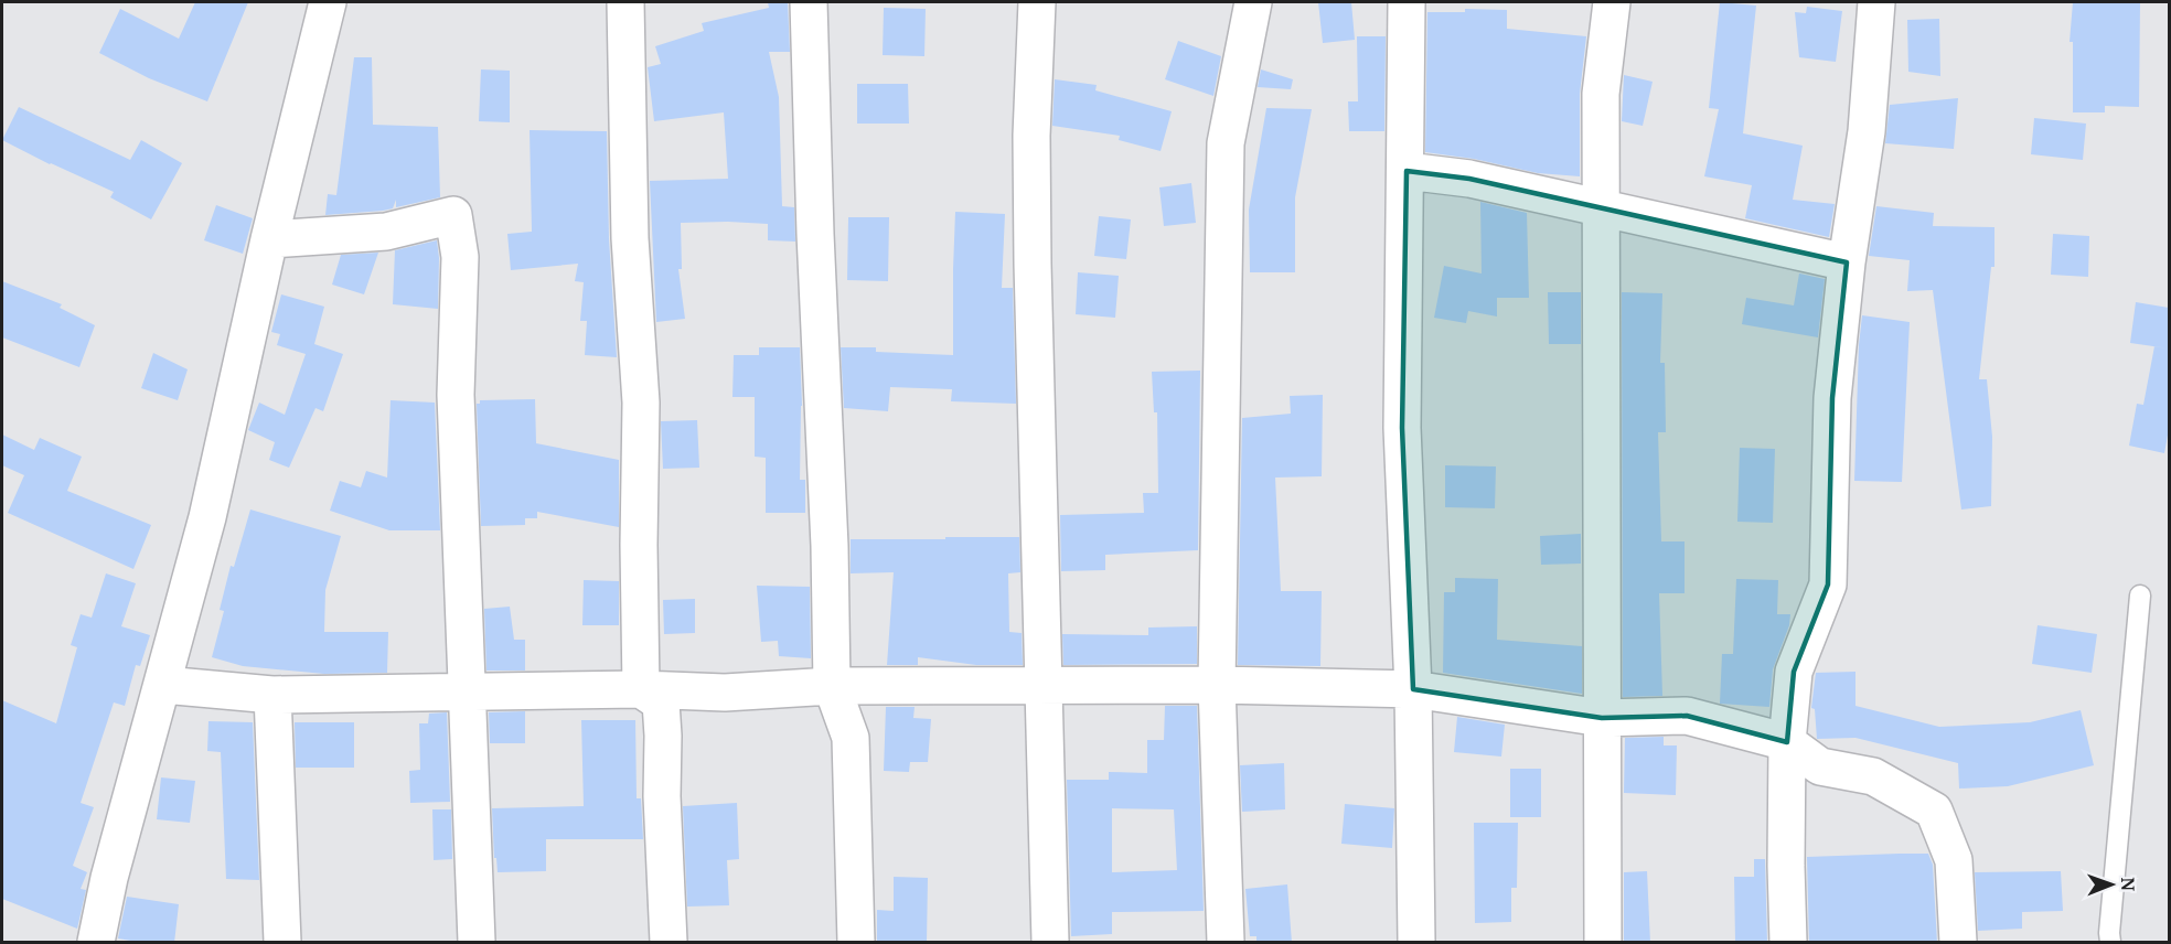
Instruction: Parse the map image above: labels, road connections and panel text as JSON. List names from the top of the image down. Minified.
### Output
{"north":"right"}
